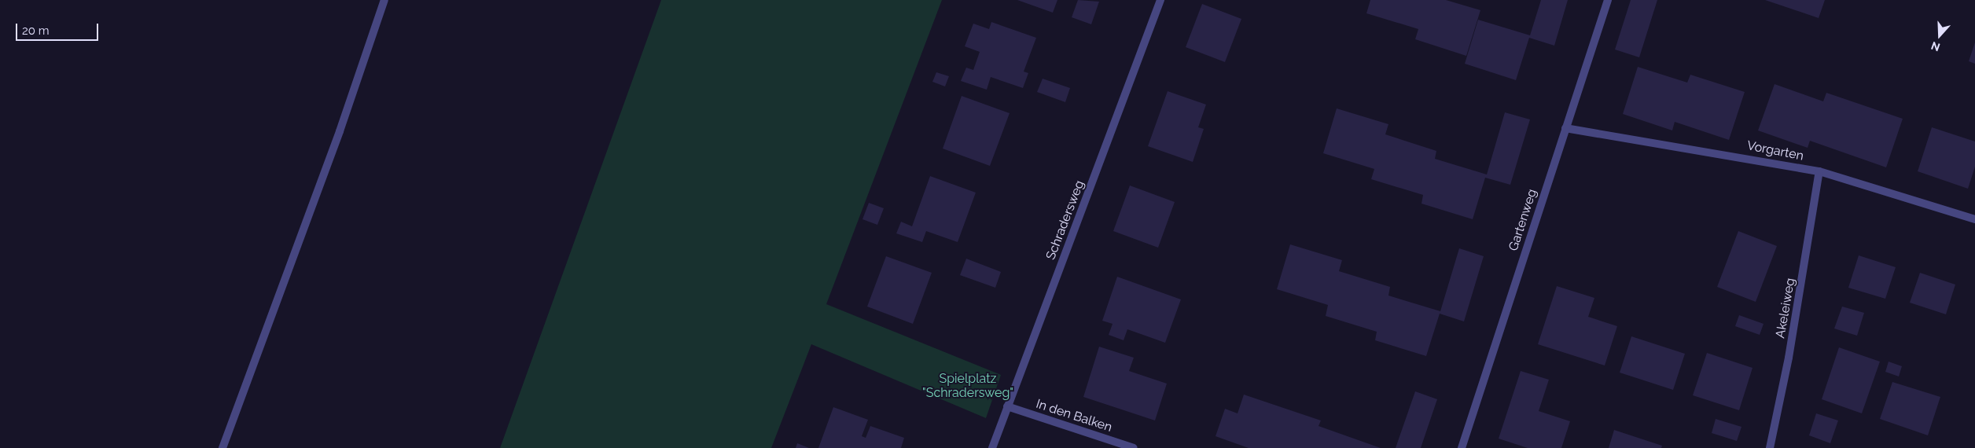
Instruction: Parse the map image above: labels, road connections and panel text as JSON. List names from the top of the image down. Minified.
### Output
{"streets":{"street":["Vorgarten","Schradersweg","Gartenweg","Akeleiweg","In den Balken"]},"crossings":[["Vorgarten","Gartenweg"],["Vorgarten","Akeleiweg"],["Schradersweg","In den Balken"]],"parks":["Spielplatz \"Schradersweg\""],"scale_bar":"20 m","north":"bottom"}
